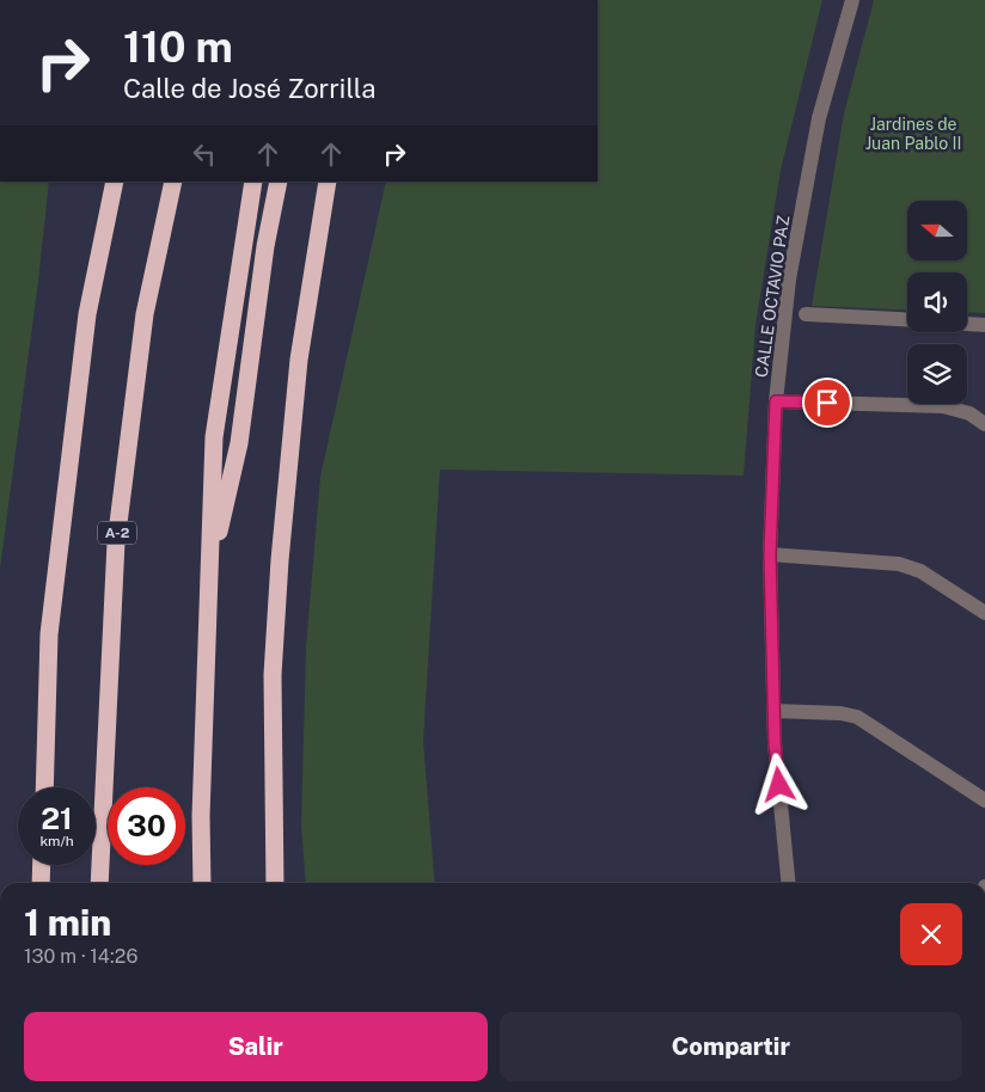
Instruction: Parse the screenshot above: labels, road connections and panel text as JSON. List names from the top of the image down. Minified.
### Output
{"streets":{"highway":["A-2"],"street":["CALLE OCTAVIO PAZ"]},"parks":["Jardines de Juan Pablo II"],"north":"left","page":{"turn":["110 m","Calle de José Zorrilla"],"speed":"21 km/h","limit":"30","heading":["1 min","130 m · 14:26"],"buttons":["Salir","Compartir"]}}
